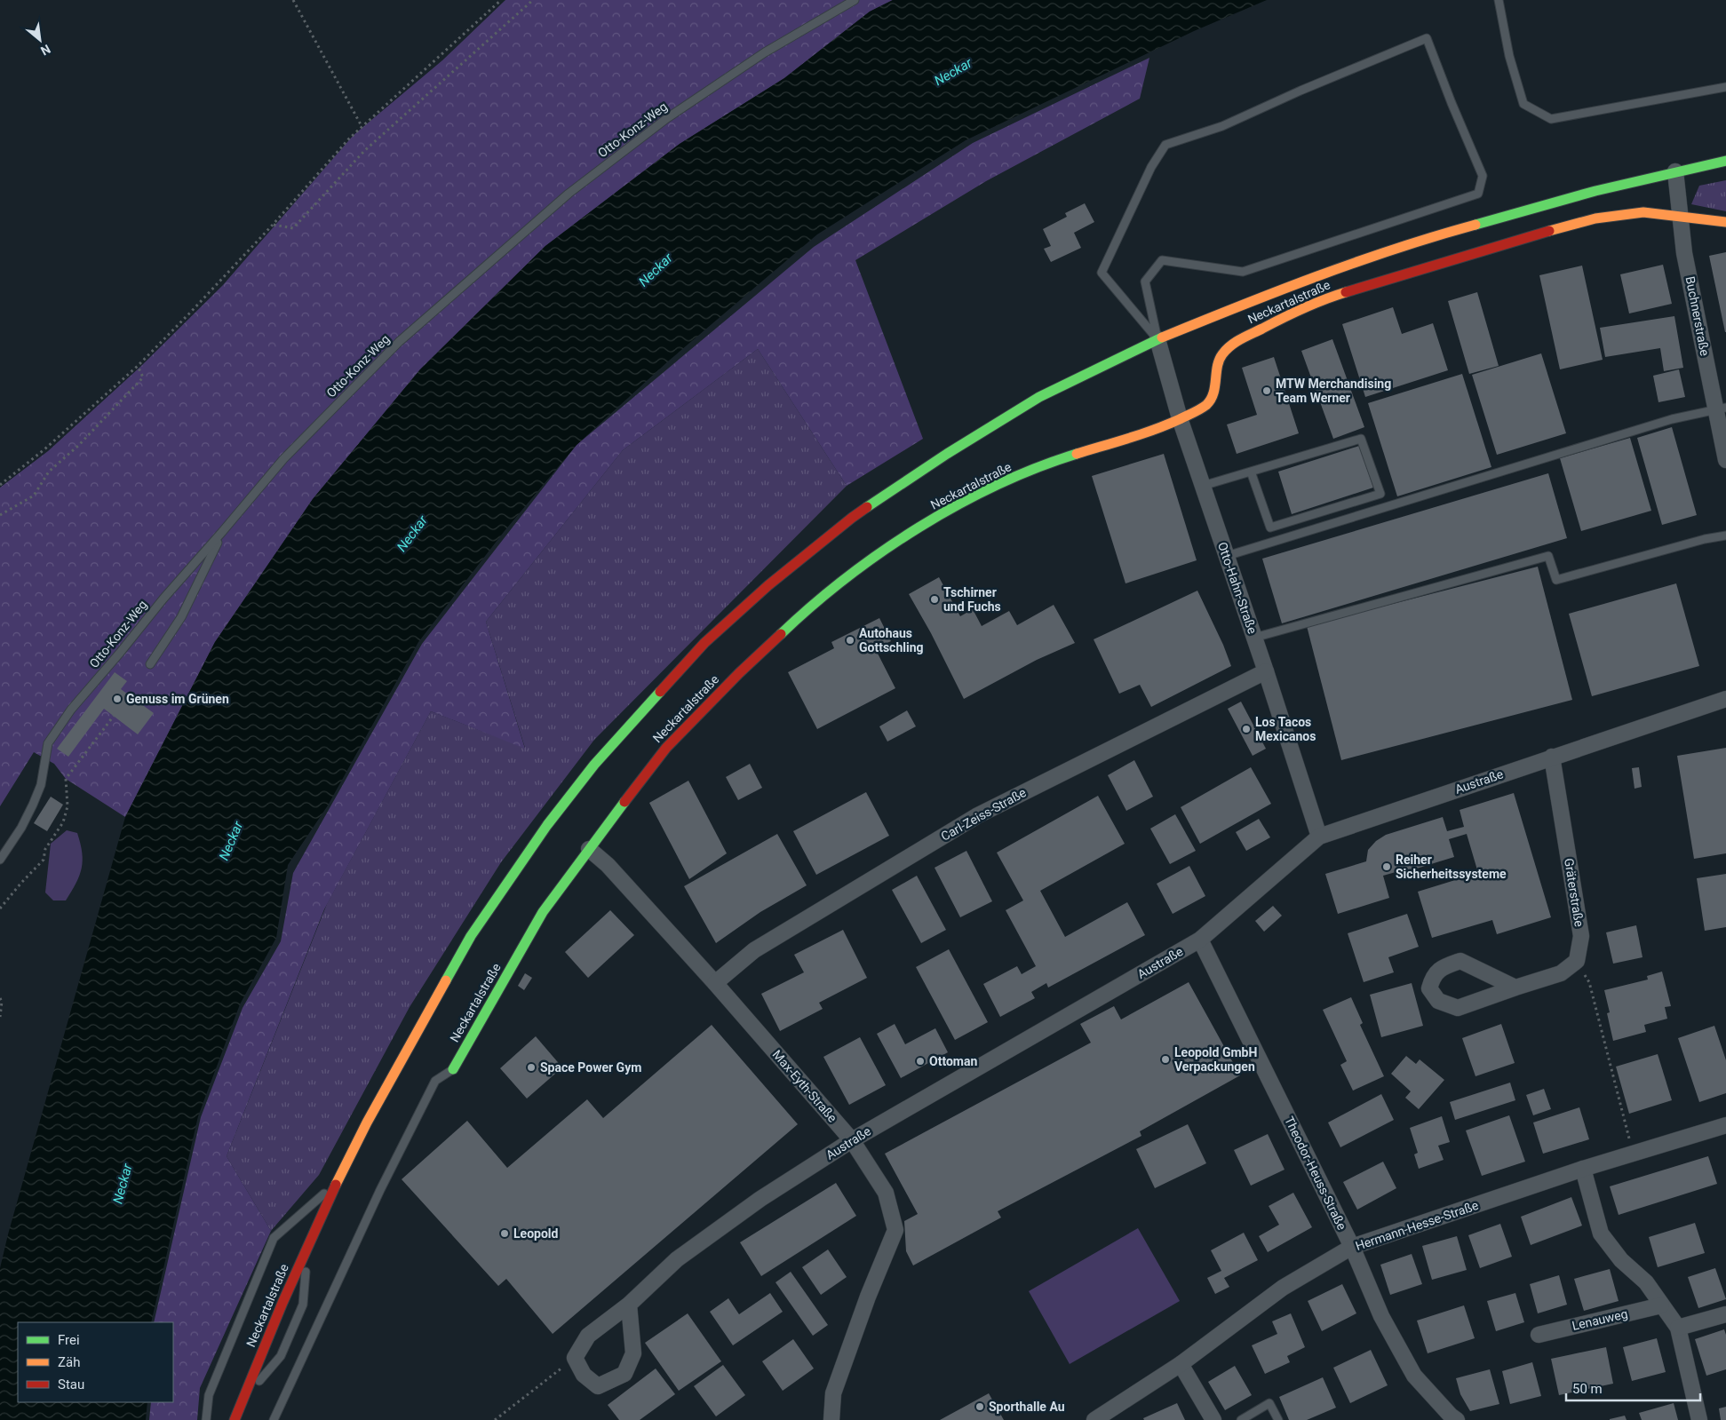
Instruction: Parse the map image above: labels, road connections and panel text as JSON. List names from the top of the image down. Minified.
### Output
{"streets":{"main road":["Neckartalstraße"],"street":["Buchnerstraße","Otto-Hahn-Straße","Austraße","Carl-Zeiss-Straße","Gräterstraße","Max-Eyth-Straße","Theodor-Heuss-Straße","Hermann-Hesse-Straße","Lenauweg"],"lane":["Otto-Konz-Weg"]},"crossings":[["Neckartalstraße","Buchnerstraße"],["Neckartalstraße","Otto-Hahn-Straße"],["Neckartalstraße","Max-Eyth-Straße"],["Otto-Hahn-Straße","Austraße"],["Otto-Hahn-Straße","Carl-Zeiss-Straße"],["Austraße","Gräterstraße"],["Austraße","Max-Eyth-Straße"],["Austraße","Theodor-Heuss-Straße"],["Carl-Zeiss-Straße","Max-Eyth-Straße"],["Theodor-Heuss-Straße","Hermann-Hesse-Straße"]],"water":["Neckar"],"places":["MTW Merchandising Team Werner","Tschirner und Fuchs","Autohaus Gottschling","Genuss im Grünen","Los Tacos Mexicanos","Reiher Sicherheitssysteme","Leopold GmbH Verpackungen","Ottoman","Space Power Gym","Leopold","Sporthalle Au"],"legend":["Frei","Zäh","Stau"],"scale_bar":"50 m","north":"bottom right"}
